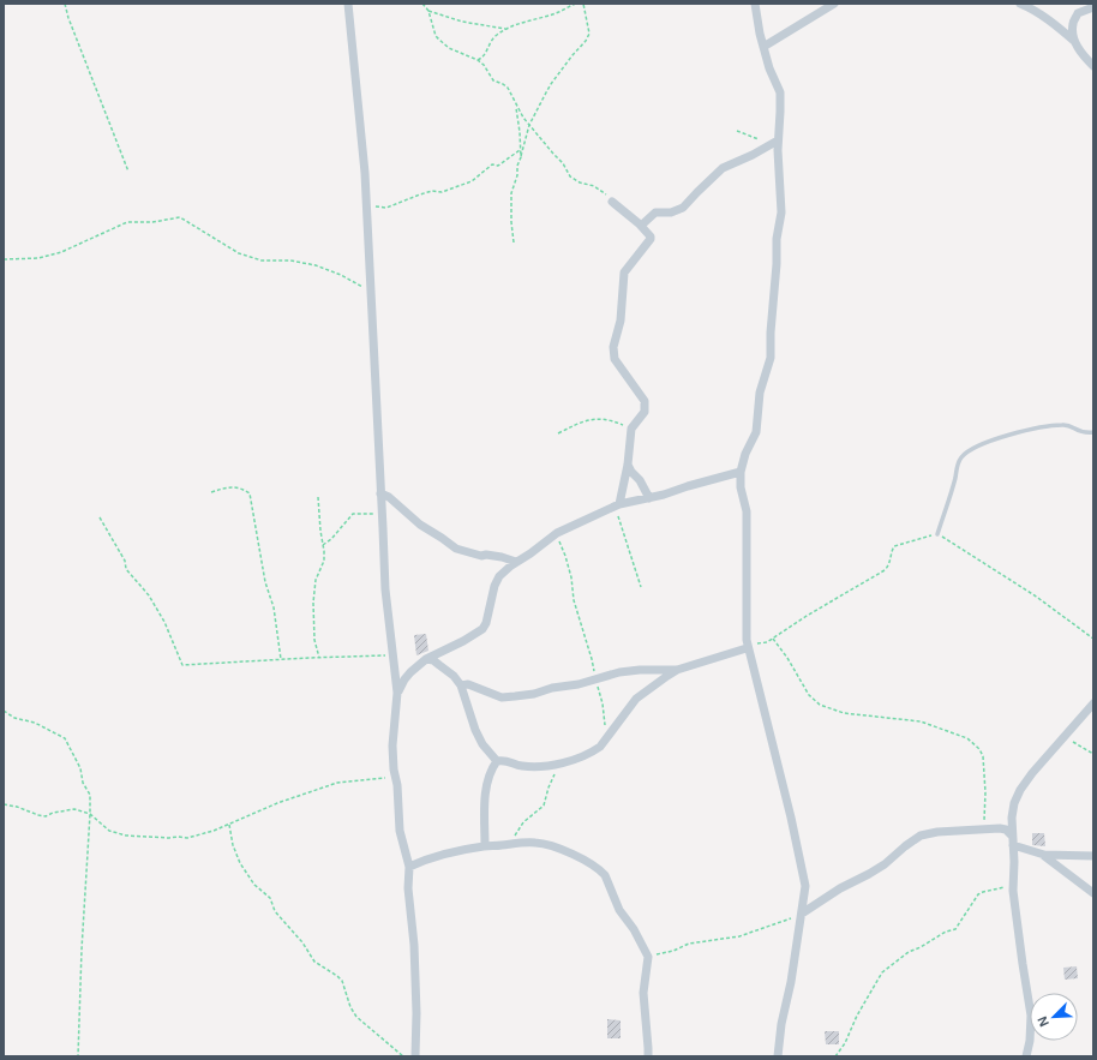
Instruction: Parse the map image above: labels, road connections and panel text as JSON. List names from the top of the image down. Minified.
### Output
{"north":"bottom left"}
